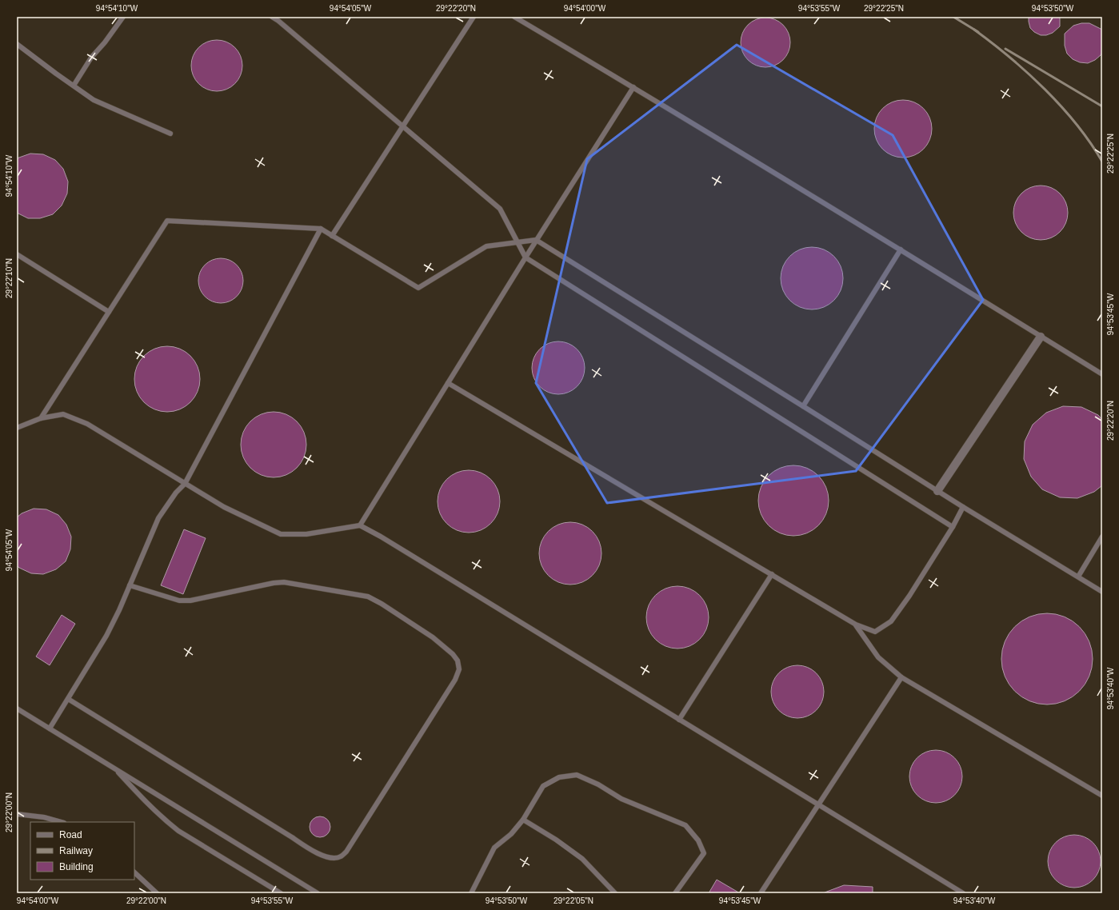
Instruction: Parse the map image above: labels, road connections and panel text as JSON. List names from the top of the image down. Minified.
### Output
{"legend":["Road","Railway","Building"],"coordinates":["94°54'10\"W","94°54'05\"W","29°22'20\"N","94°54'00\"W","94°53'55\"W","29°22'25\"N","94°53'50\"W","29°22'10\"N","94°53'45\"W","94°53'40\"W","29°22'00\"N","29°22'05\"N"]}
